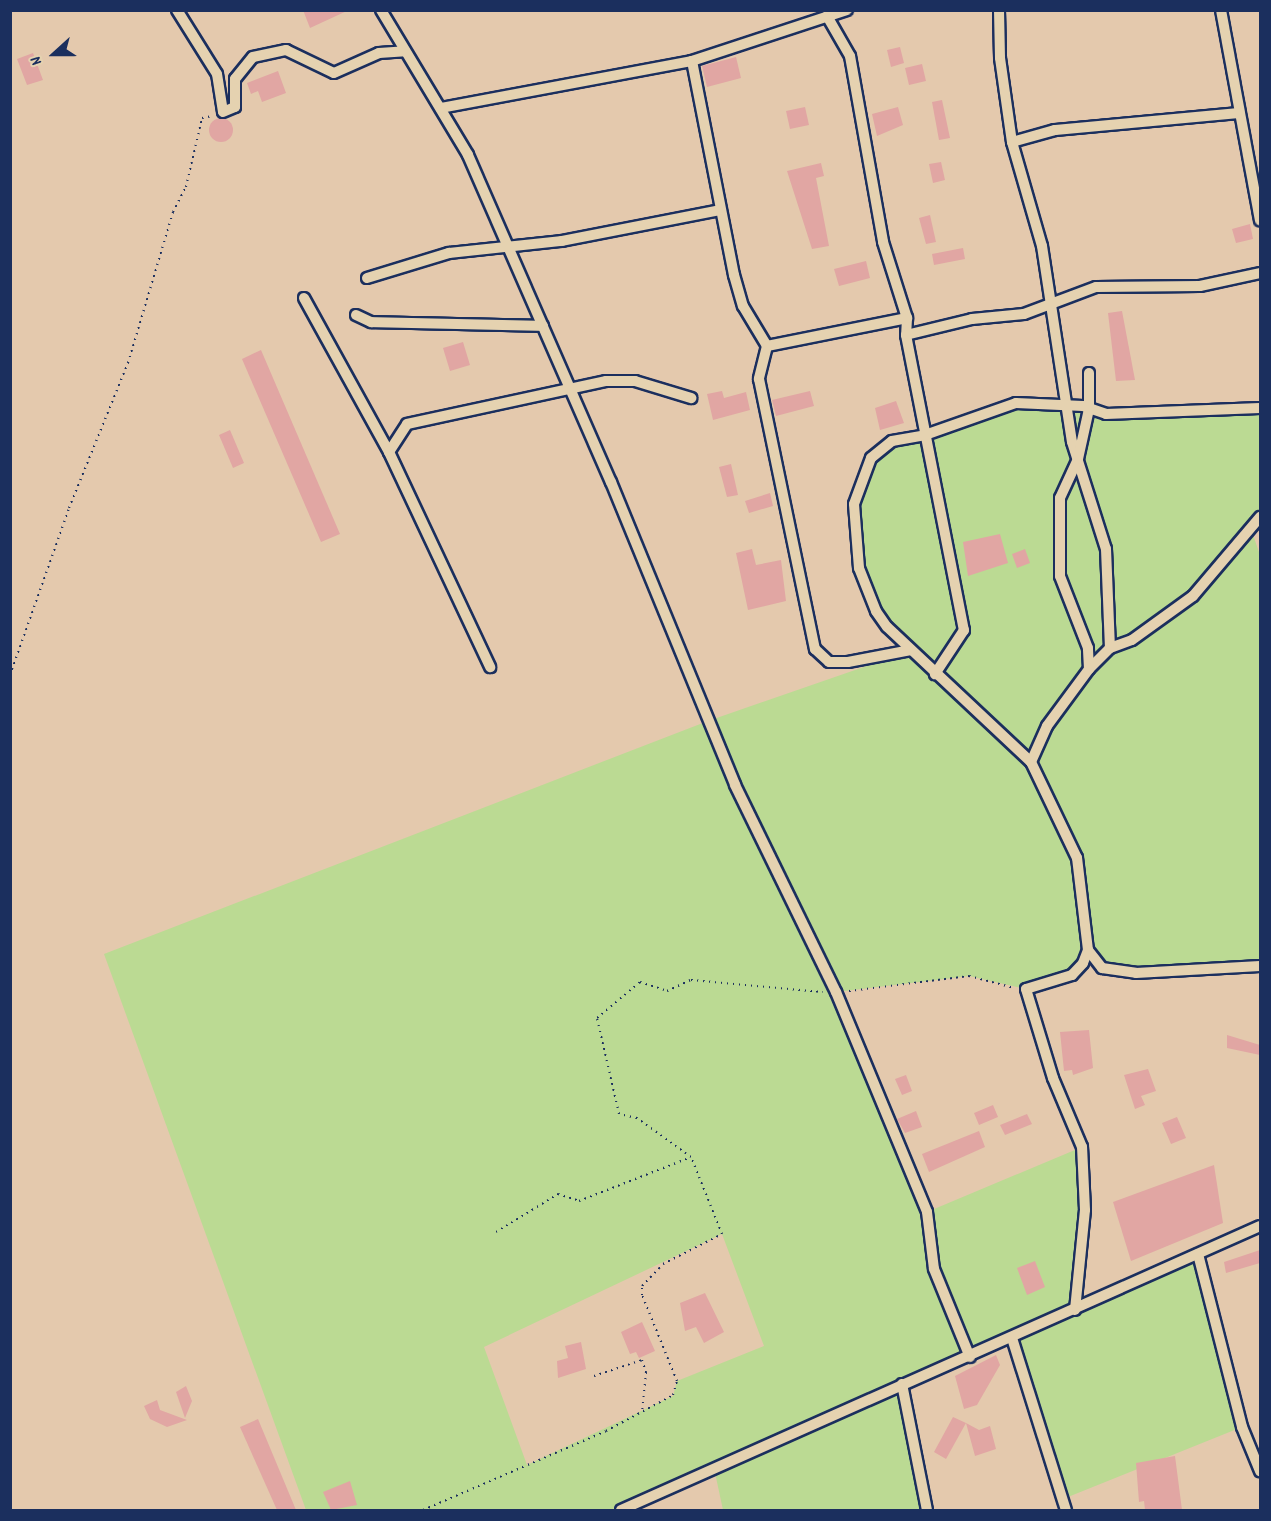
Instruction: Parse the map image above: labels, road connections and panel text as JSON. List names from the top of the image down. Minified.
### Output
{"north":"left"}
